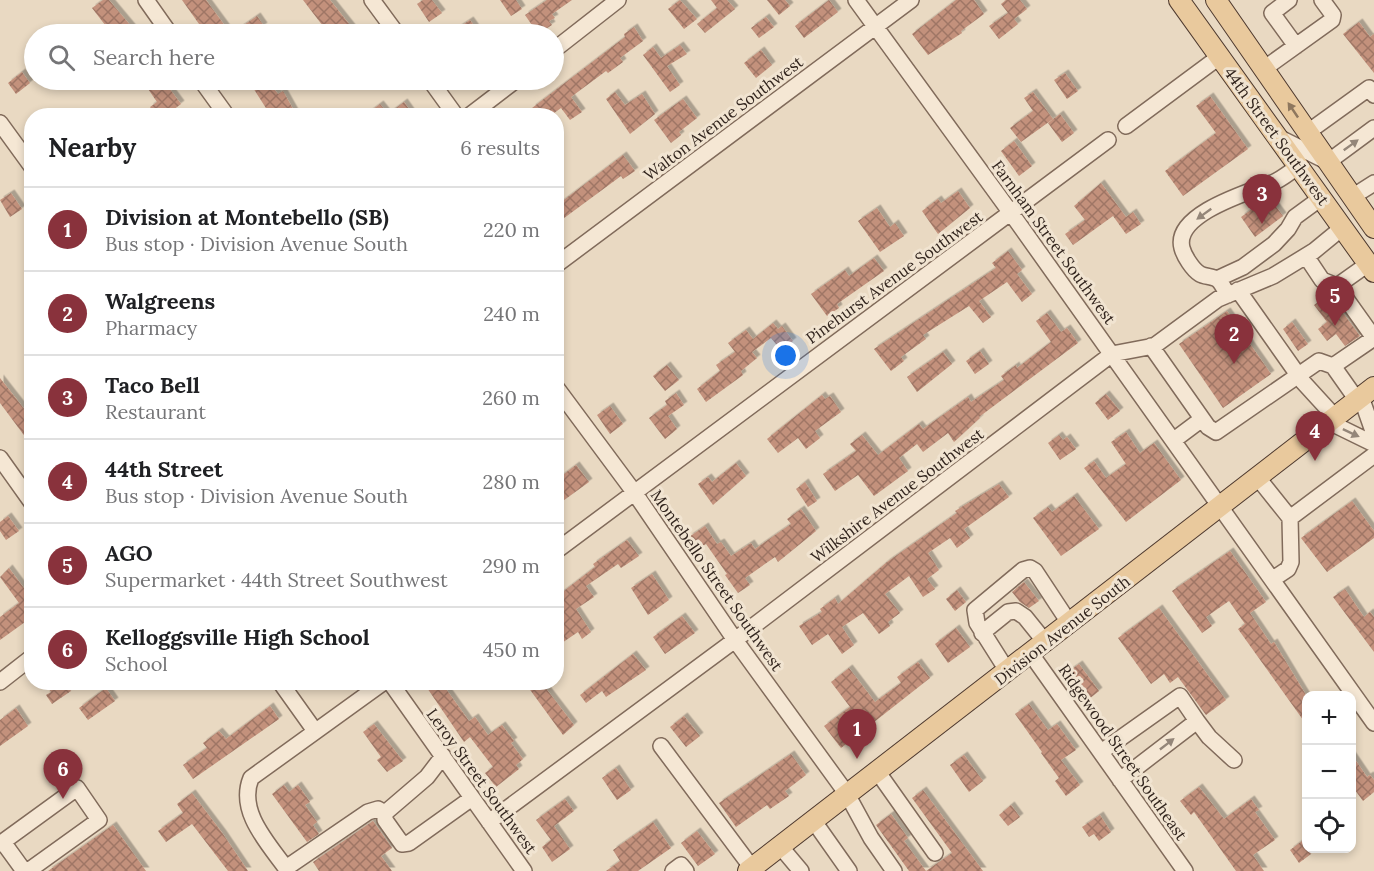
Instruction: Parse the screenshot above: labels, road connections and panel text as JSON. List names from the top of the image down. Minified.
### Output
{"streets":{"main road":["44th Street Southwest","Division Avenue South"],"street":["Walton Avenue Southwest","Farnham Street Southwest","Pinehurst Avenue Southwest","Wilkshire Avenue Southwest","Montebello Street Southwest","Ridgewood Street Southeast","Leroy Street Southwest"]},"crossings":[["Walton Avenue Southwest","Farnham Street Southwest"],["44th Street Southwest","Wilkshire Avenue Southwest"],["Farnham Street Southwest","Pinehurst Avenue Southwest"],["Farnham Street Southwest","Wilkshire Avenue Southwest"],["Farnham Street Southwest","Division Avenue South"],["Pinehurst Avenue Southwest","Montebello Street Southwest"],["Wilkshire Avenue Southwest","Montebello Street Southwest"],["Wilkshire Avenue Southwest","Leroy Street Southwest"],["Montebello Street Southwest","Division Avenue South"],["Division Avenue South","Ridgewood Street Southeast"]],"page":{"search":"Search here","heading":["Nearby","6 results"],"pins":["3","5","2","4","1","6"],"list":[{"mark":"1","name":"Division at Montebello (SB)","note":"Bus stop · Division Avenue South","value":"220 m"},{"mark":"2","name":"Walgreens","note":"Pharmacy","value":"240 m"},{"mark":"3","name":"Taco Bell","note":"Restaurant","value":"260 m"},{"mark":"4","name":"44th Street","note":"Bus stop · Division Avenue South","value":"280 m"},{"mark":"5","name":"AGO","note":"Supermarket · 44th Street Southwest","value":"290 m"},{"mark":"6","name":"Kelloggsville High School","note":"School","value":"450 m"}],"map_buttons":["+","−"]}}
